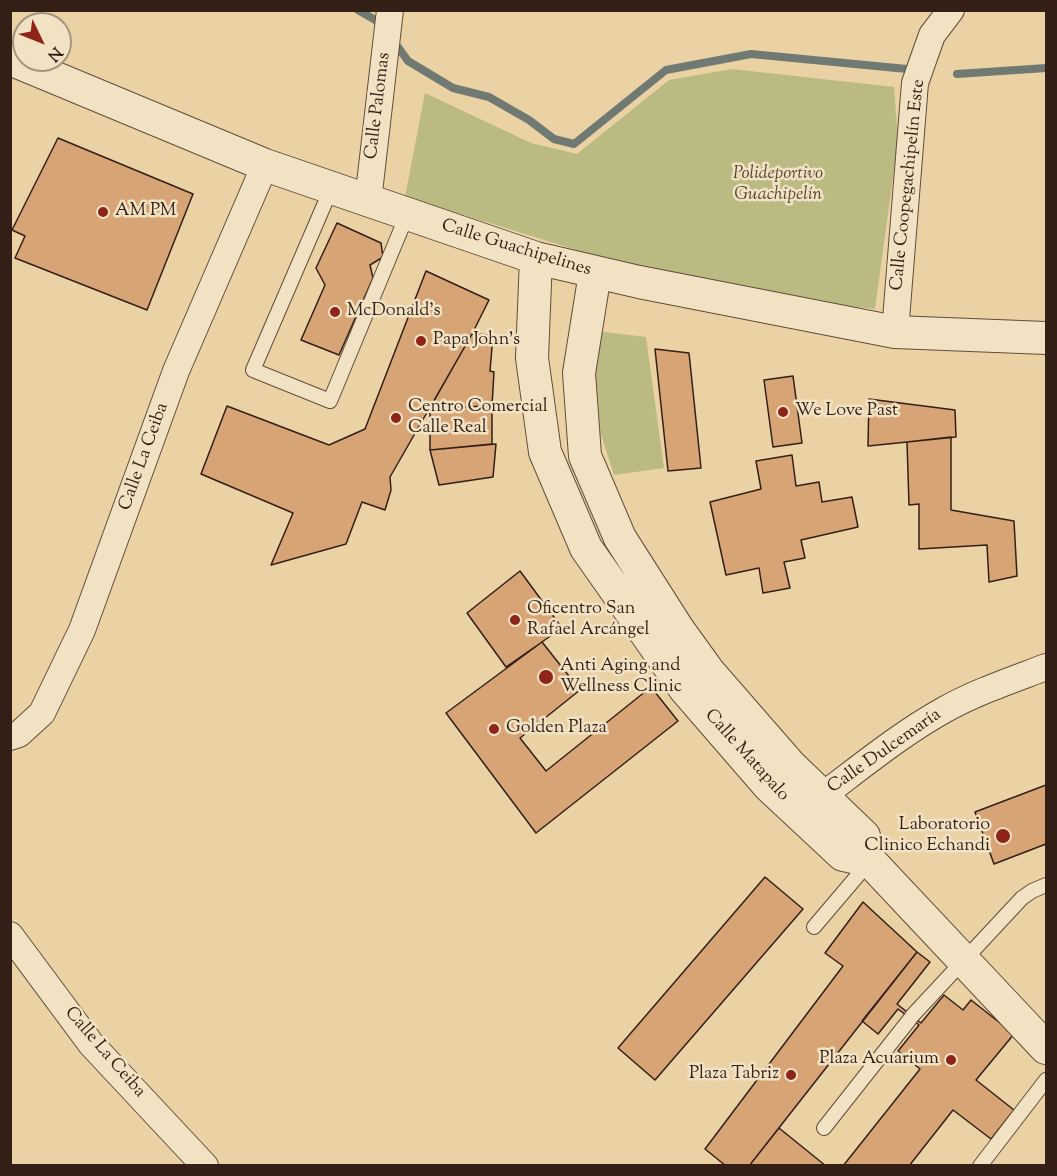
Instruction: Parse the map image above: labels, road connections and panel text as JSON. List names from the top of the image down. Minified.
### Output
{"streets":{"street":["Calle Palomas","Calle Coopegachipelín Este","Calle Guachipelines","Calle La Ceiba","Calle Dulcemaría","Calle Matapalo"]},"crossings":[["Calle Palomas","Calle Guachipelines"],["Calle Coopegachipelín Este","Calle Guachipelines"],["Calle Guachipelines","Calle La Ceiba"],["Calle Guachipelines","Calle Matapalo"],["Calle Dulcemaría","Calle Matapalo"]],"parks":["Polideportivo Guachipelín"],"places":["AM PM","McDonald's","Papa John's","We Love Past","Centro Comercial Calle Real","Oficentro San Rafael Arcángel","Anti Aging and Wellness Clinic","Golden Plaza","Laboratorio Clinico Echandi","Plaza Acuarium","Plaza Tabriz"],"north":"bottom right"}
